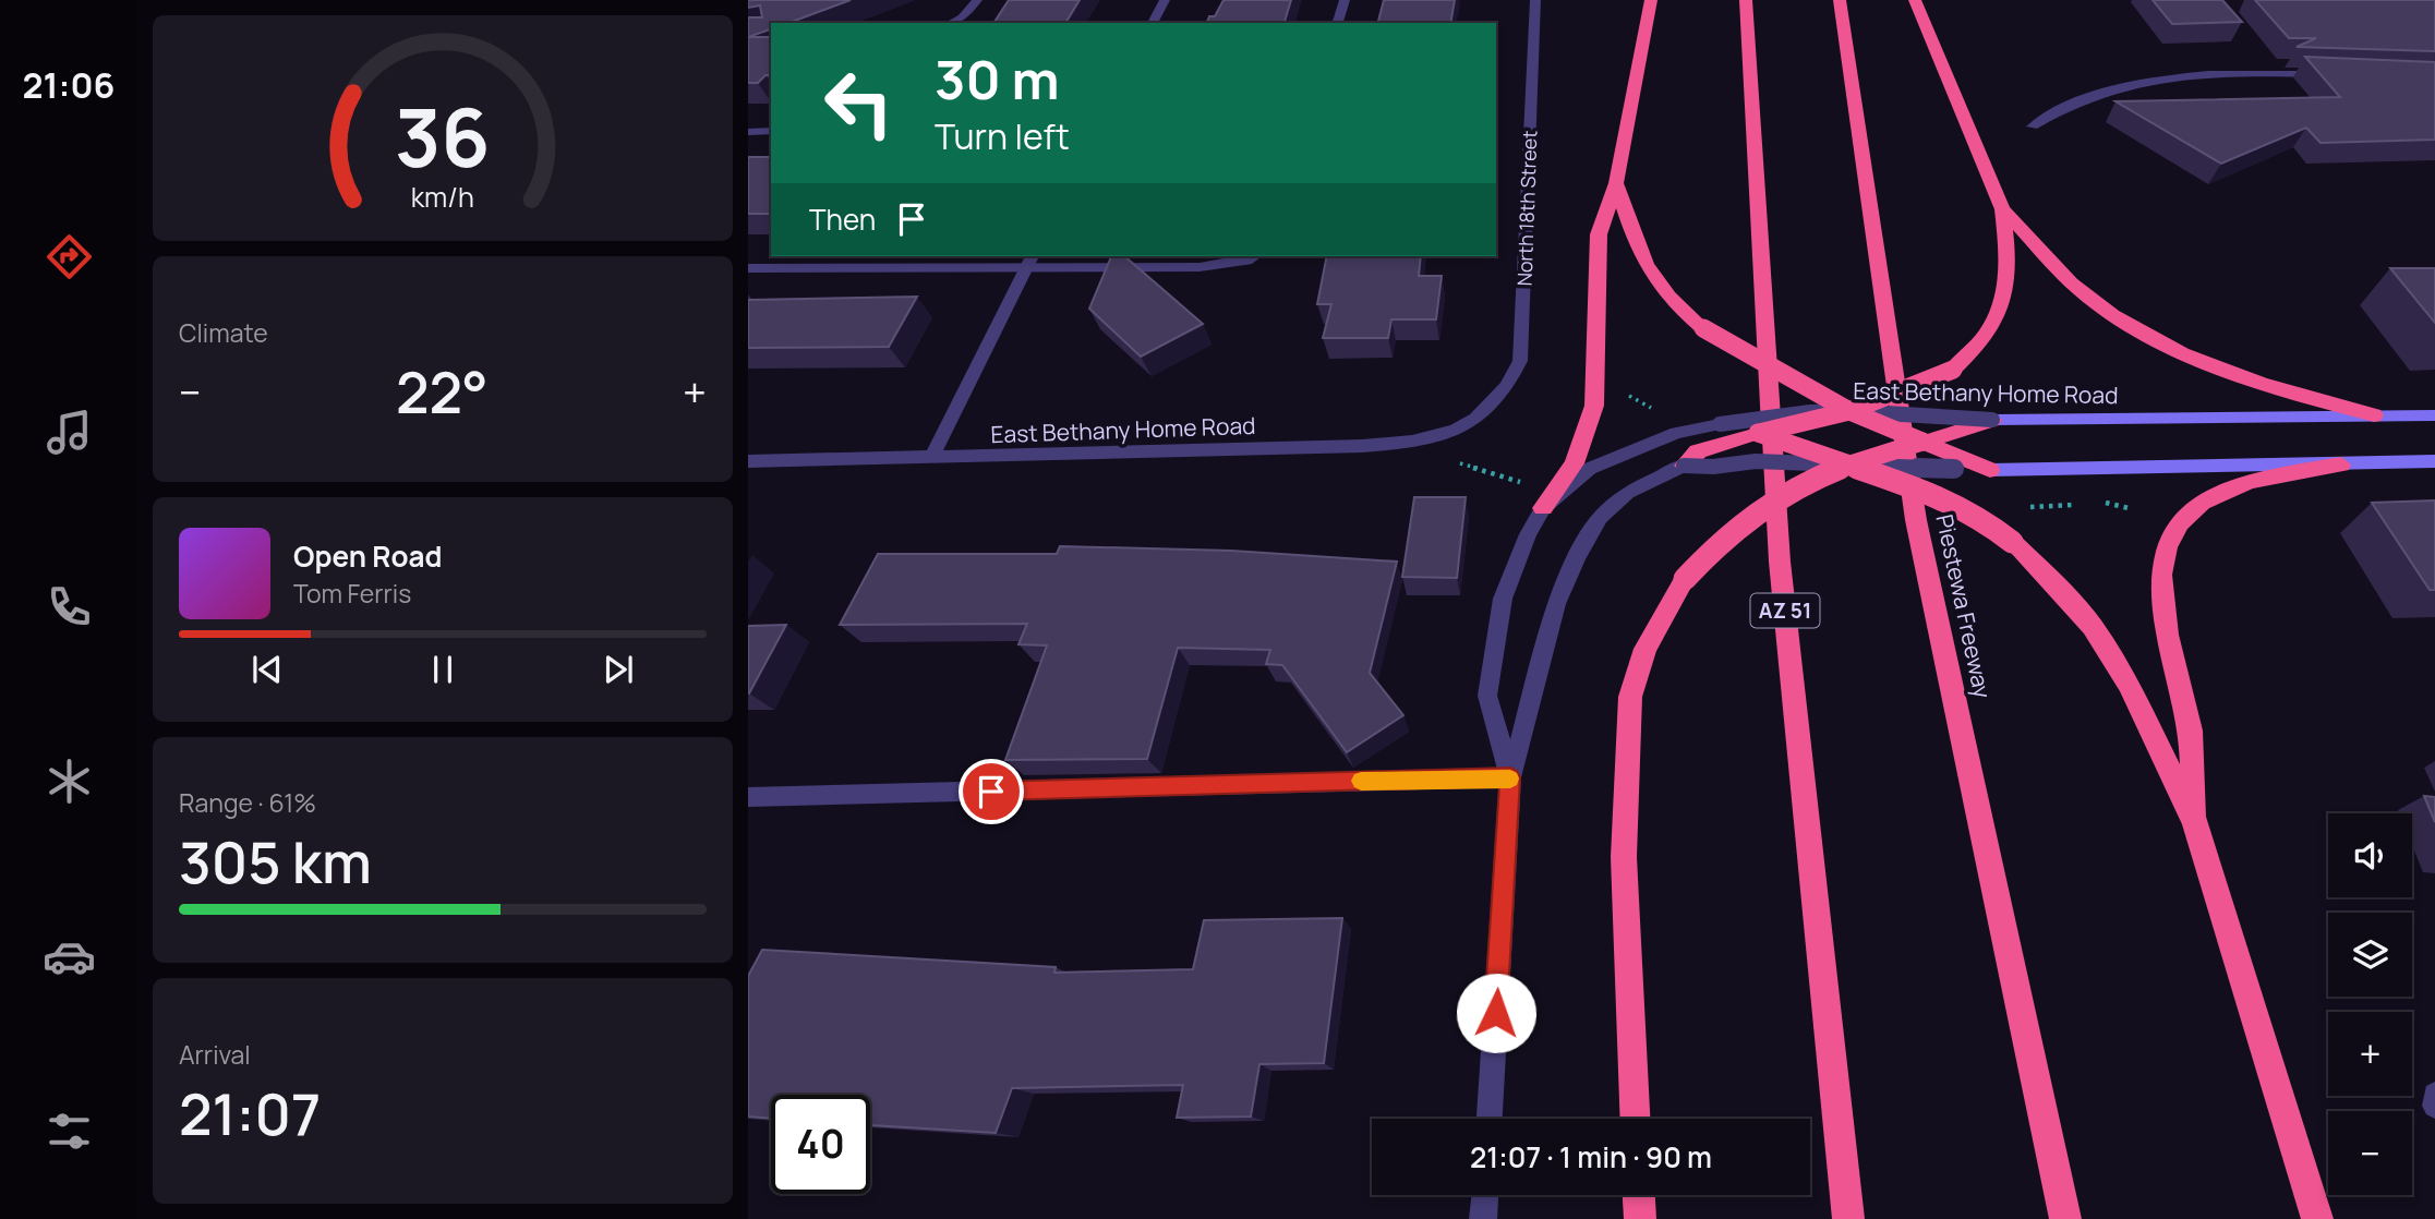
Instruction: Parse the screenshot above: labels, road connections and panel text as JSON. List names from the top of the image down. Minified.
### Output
{"streets":{"highway":["Piestewa Freeway","AZ 51"],"main road":["East Bethany Home Road"],"street":["North 18th Street"]},"crossings":[["North 18th Street","East Bethany Home Road"]],"page":{"tabs":"21:06","turn":["30 m","Turn left"],"then":"Then","tile":["Climate",["Range · 61%","305 km"],["Arrival","21:07"]],"heat":["−","22°","+"],"song":["Open Road","Tom Ferris"],"map_buttons":["+","−"],"limit":"40","trip":"21:07 · 1 min · 90 m","gauge":["36","km/h"]}}
